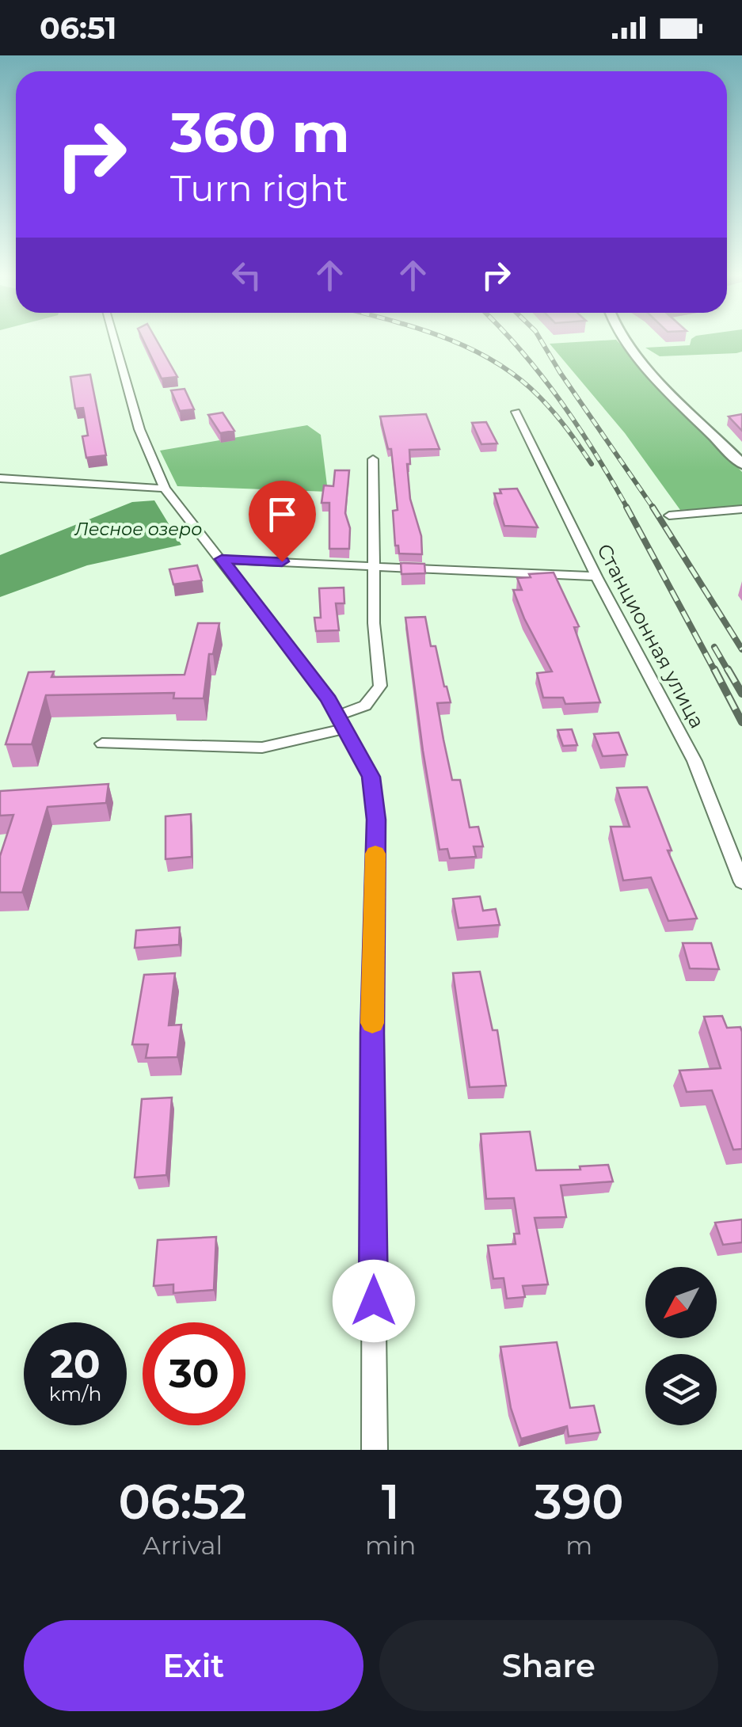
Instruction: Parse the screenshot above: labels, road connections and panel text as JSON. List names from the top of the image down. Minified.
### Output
{"streets":{"street":["Станционная улица"]},"water":["Лесное озеро"],"north":"bottom left","page":{"status":"06:51","turn":["360 m","Turn right"],"speed":"20 km/h","limit":"30","eta":["06:52","Arrival","1","min","390","m"],"buttons":["Exit","Share"]}}
